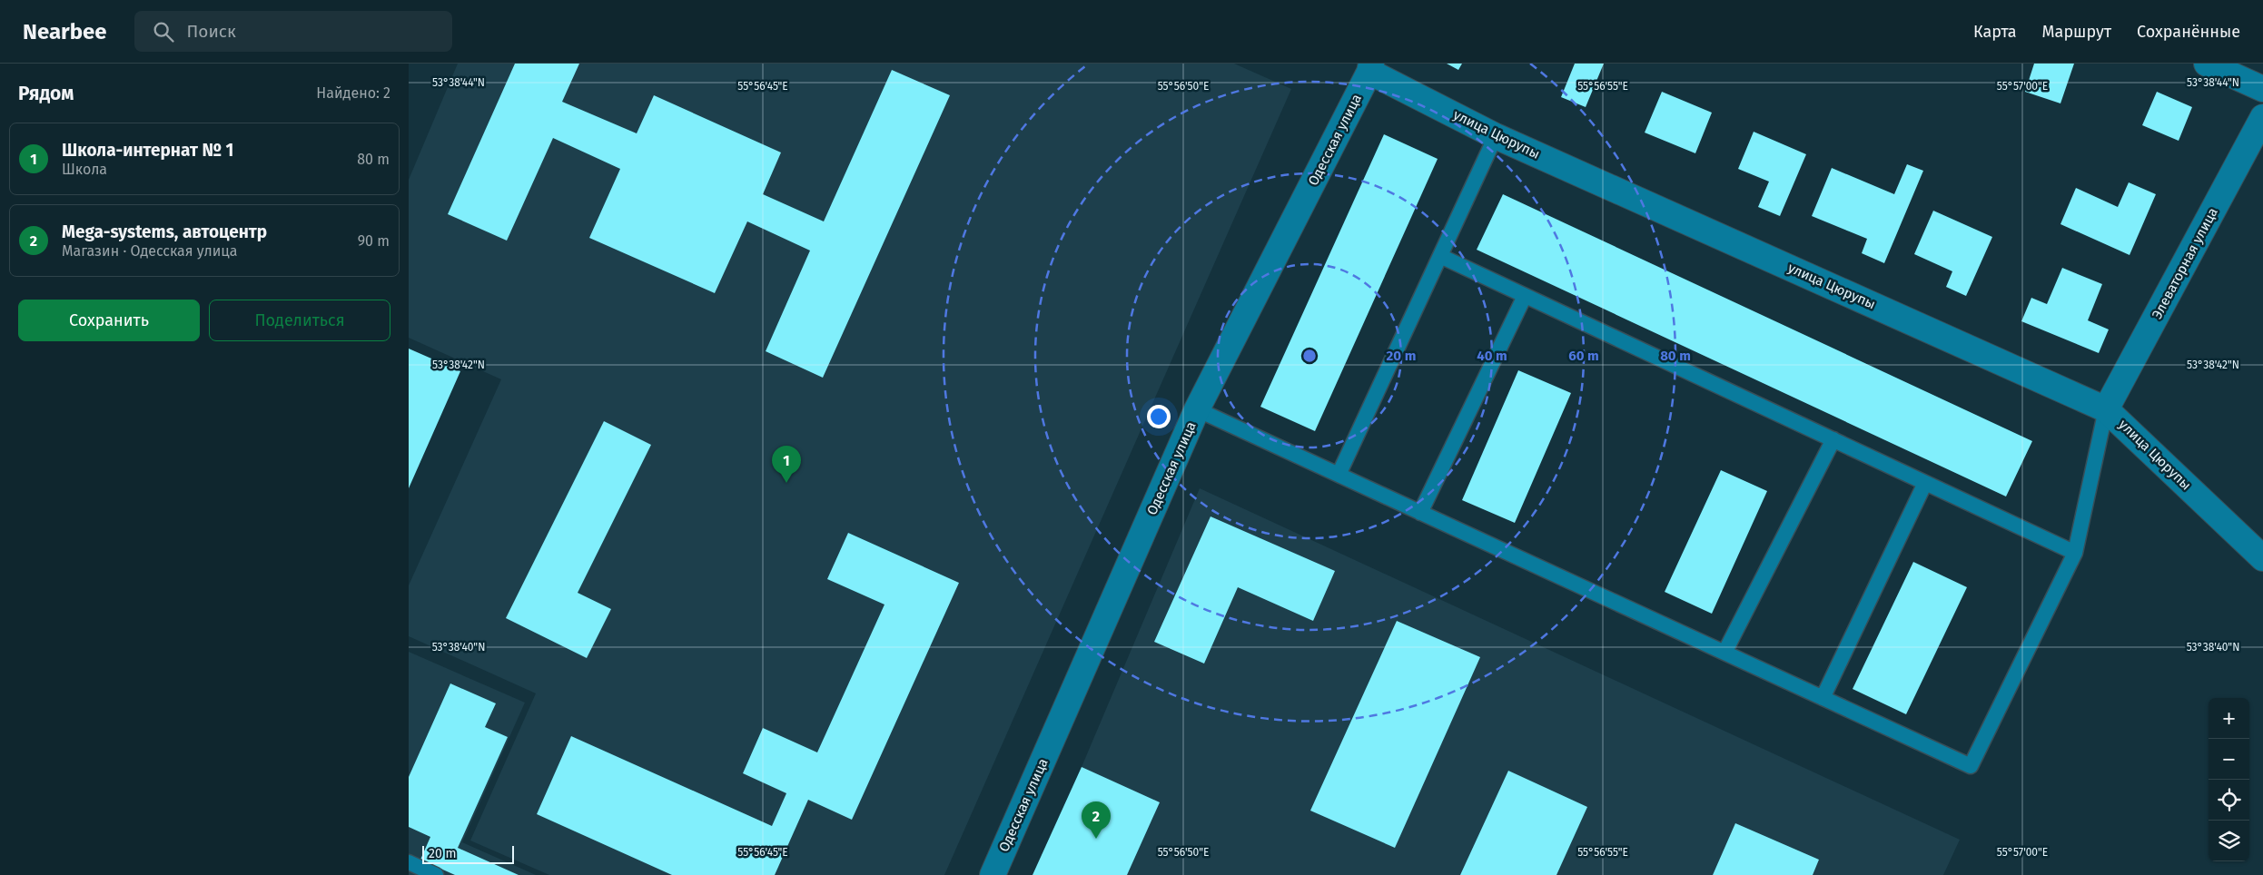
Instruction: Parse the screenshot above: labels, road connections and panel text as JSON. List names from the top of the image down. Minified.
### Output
{"streets":{"street":["улица Цюрупы","Одесская улица","Элеваторная улица"]},"crossings":[["улица Цюрупы","Одесская улица"],["улица Цюрупы","Элеваторная улица"]],"scale_bar":"20 m","page":{"header":"Nearbee","search":"Поиск","nav":["Карта","Маршрут","Сохранённые"],"heading":["Рядом","Найдено: 2"],"list":[{"mark":"1","name":"Школа-интернат № 1","note":"Школа","value":"80 m"},{"mark":"2","name":"Mega-systems, автоцентр","note":"Магазин · Одесская улица","value":"90 m"}],"buttons":["Сохранить","Поделиться"],"pins":["1","2"],"map_buttons":["+","−"],"scale":"20 m"},"coordinates":["53°38'44\"N","55°56'45\"E","55°56'50\"E","55°56'55\"E","55°57'00\"E","53°38'42\"N","53°38'40\"N"],"rings":["20 m","40 m","60 m","80 m"]}
